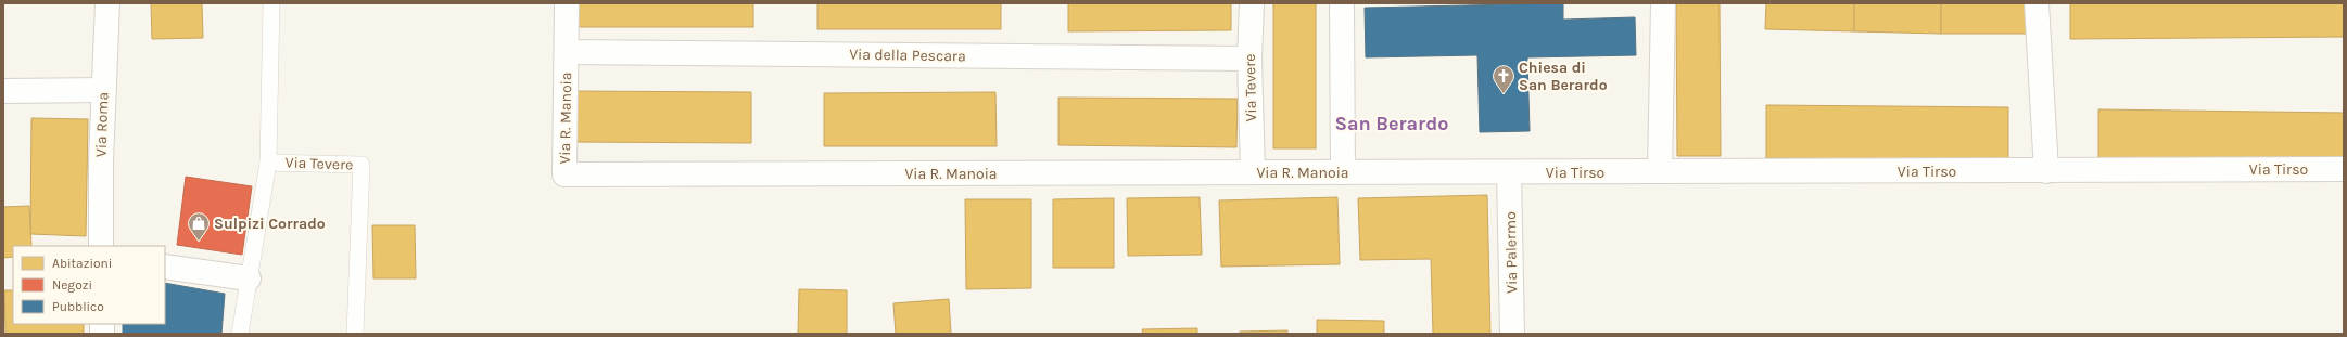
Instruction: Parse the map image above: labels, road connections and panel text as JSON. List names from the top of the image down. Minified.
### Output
{"streets":{"street":["Via della Pescara","Via Tevere","Via R. Manoia","Via Roma","Via Tirso","Via Palermo"]},"crossings":[["Via della Pescara","Via Tevere"],["Via della Pescara","Via R. Manoia"],["Via Tevere","Via R. Manoia"],["Via R. Manoia","Via Tirso"],["Via R. Manoia","Via Palermo"],["Via Tirso","Via Palermo"]],"districts":["San Berardo"],"places":{"church":["Chiesa di San Berardo"],"shop":["Sulpizi Corrado"]},"legend":["Abitazioni","Negozi","Pubblico"]}
